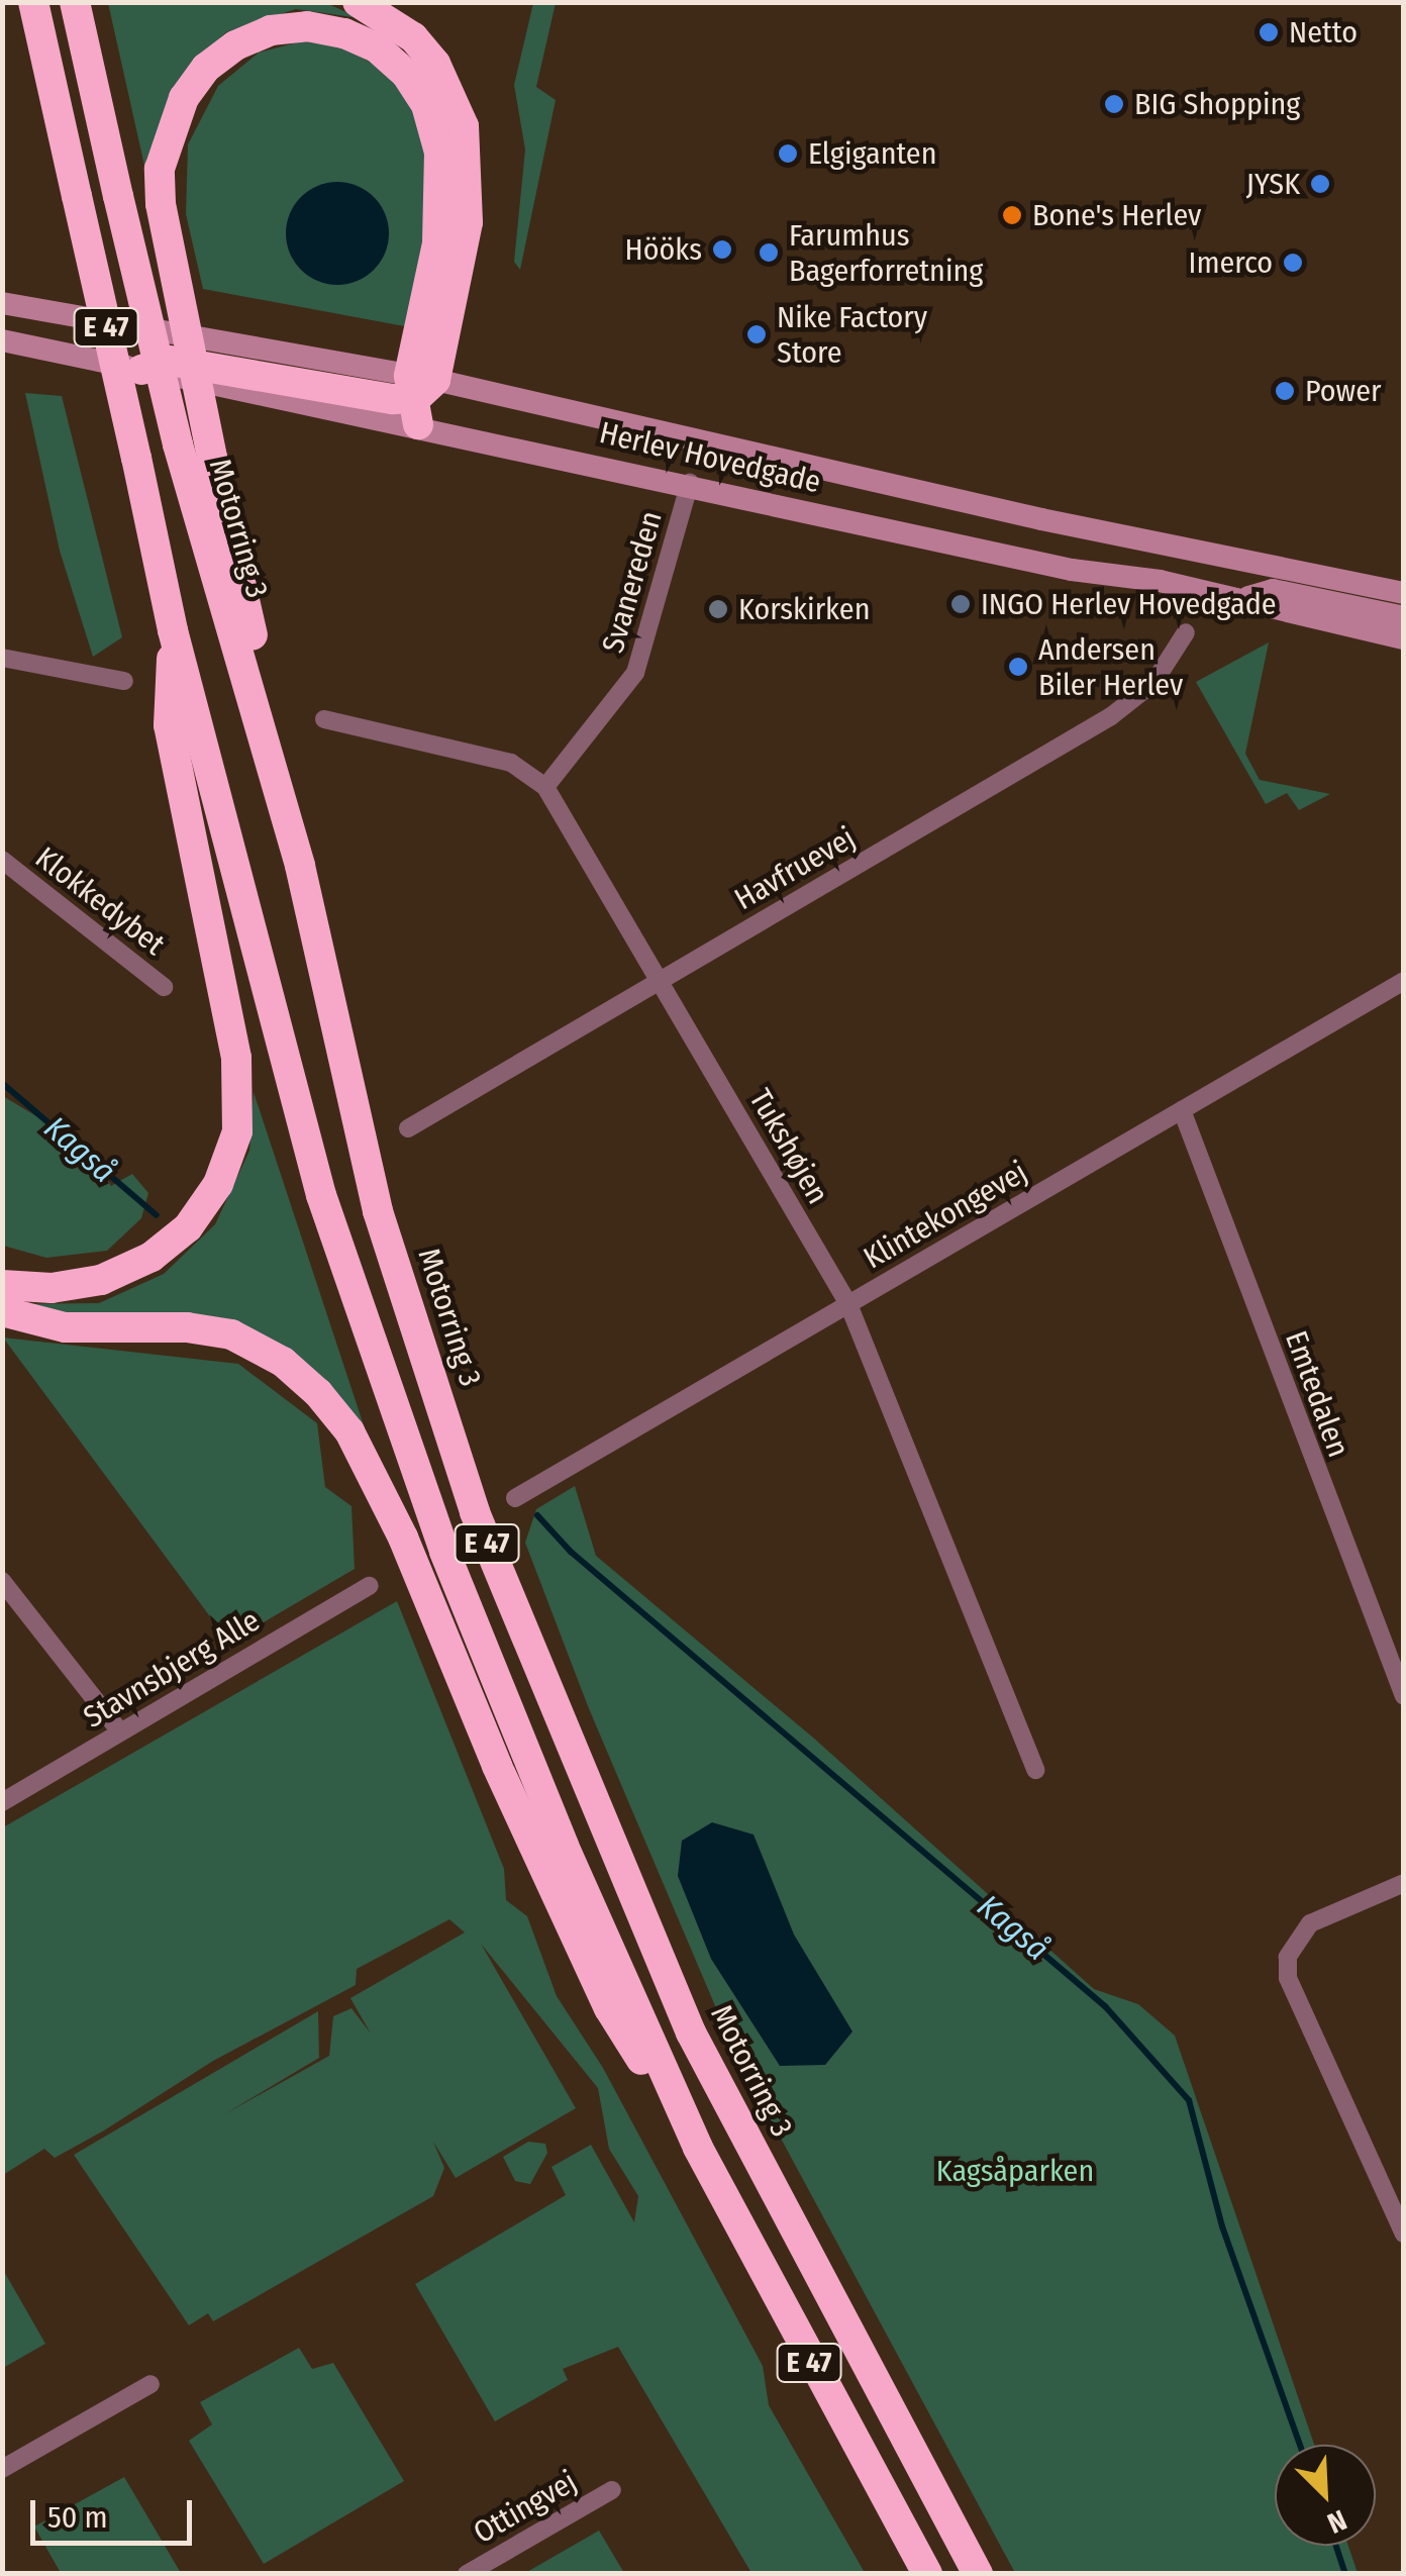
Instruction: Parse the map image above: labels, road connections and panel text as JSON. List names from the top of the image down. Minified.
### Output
{"streets":{"highway":["E 47","Motorring 3"],"main road":["Herlev Hovedgade"],"street":["Svanereden","Havfruevej","Klokkedybet","Tukshøjen","Klintekongevej","Emtedalen","Stavnsbjerg Alle","Ottingvej"]},"crossings":[["Herlev Hovedgade","Svanereden"],["Svanereden","Tukshøjen"],["Havfruevej","Tukshøjen"],["Tukshøjen","Klintekongevej"],["Klintekongevej","Emtedalen"]],"water":["Kagså"],"parks":["Kagsåparken"],"places":["Netto","BIG Shopping","Elgiganten","JYSK","Bone's Herlev","Hööks","Farumhus Bagerforretning","Imerco","Nike Factory Store","Power","INGO Herlev Hovedgade","Korskirken","Andersen Biler Herlev"],"scale_bar":"50 m","north":"bottom right"}
